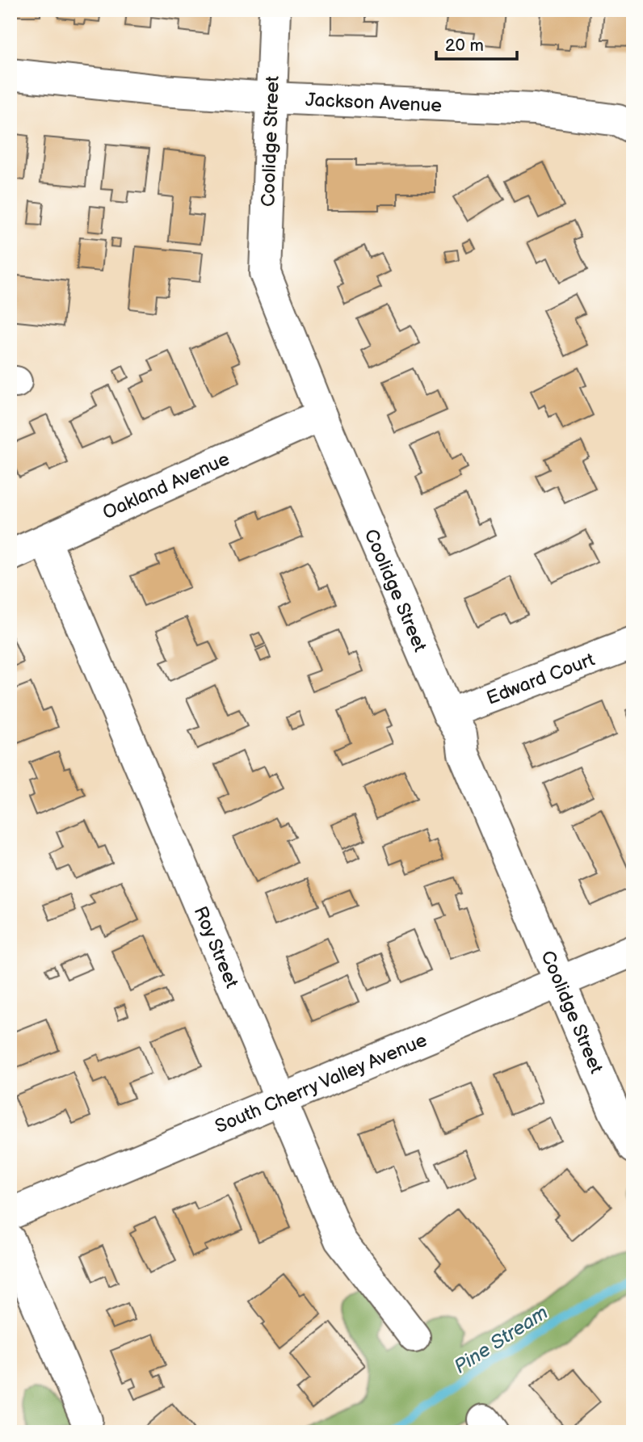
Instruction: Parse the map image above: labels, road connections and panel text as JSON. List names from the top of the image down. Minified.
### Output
{"streets":{"street":["Jackson Avenue","Coolidge Street","Oakland Avenue","Edward Court","Roy Street","South Cherry Valley Avenue"]},"crossings":[["Jackson Avenue","Coolidge Street"],["Coolidge Street","Oakland Avenue"],["Coolidge Street","Edward Court"],["Coolidge Street","South Cherry Valley Avenue"],["Oakland Avenue","Roy Street"],["Roy Street","South Cherry Valley Avenue"]],"water":["Pine Stream"],"scale_bar":"20 m"}
